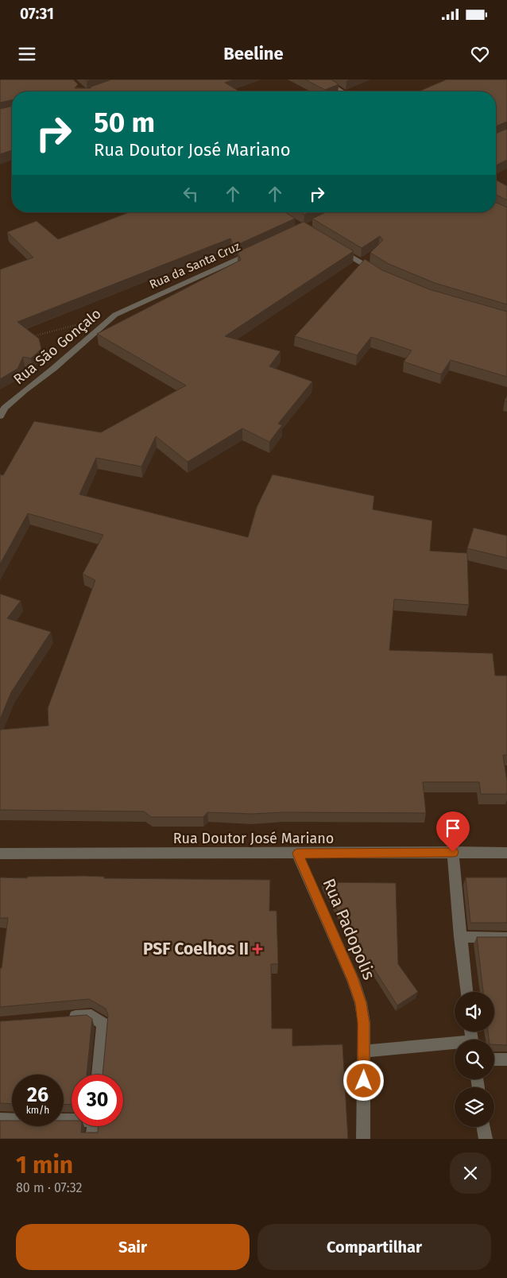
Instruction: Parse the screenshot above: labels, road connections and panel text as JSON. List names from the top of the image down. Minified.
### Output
{"streets":{"street":["Rua da Santa Cruz","Rua São Gonçalo","Rua Doutor José Mariano","Rua Padopolis"]},"crossings":[["Rua da Santa Cruz","Rua São Gonçalo"],["Rua Doutor José Mariano","Rua Padopolis"]],"places":{"health":["PSF Coelhos II"]},"page":{"status":"07:31","header":"Beeline","turn":["50 m","Rua Doutor José Mariano"],"speed":"26 km/h","limit":"30","heading":["1 min","80 m · 07:32"],"buttons":["Sair","Compartilhar"]}}
